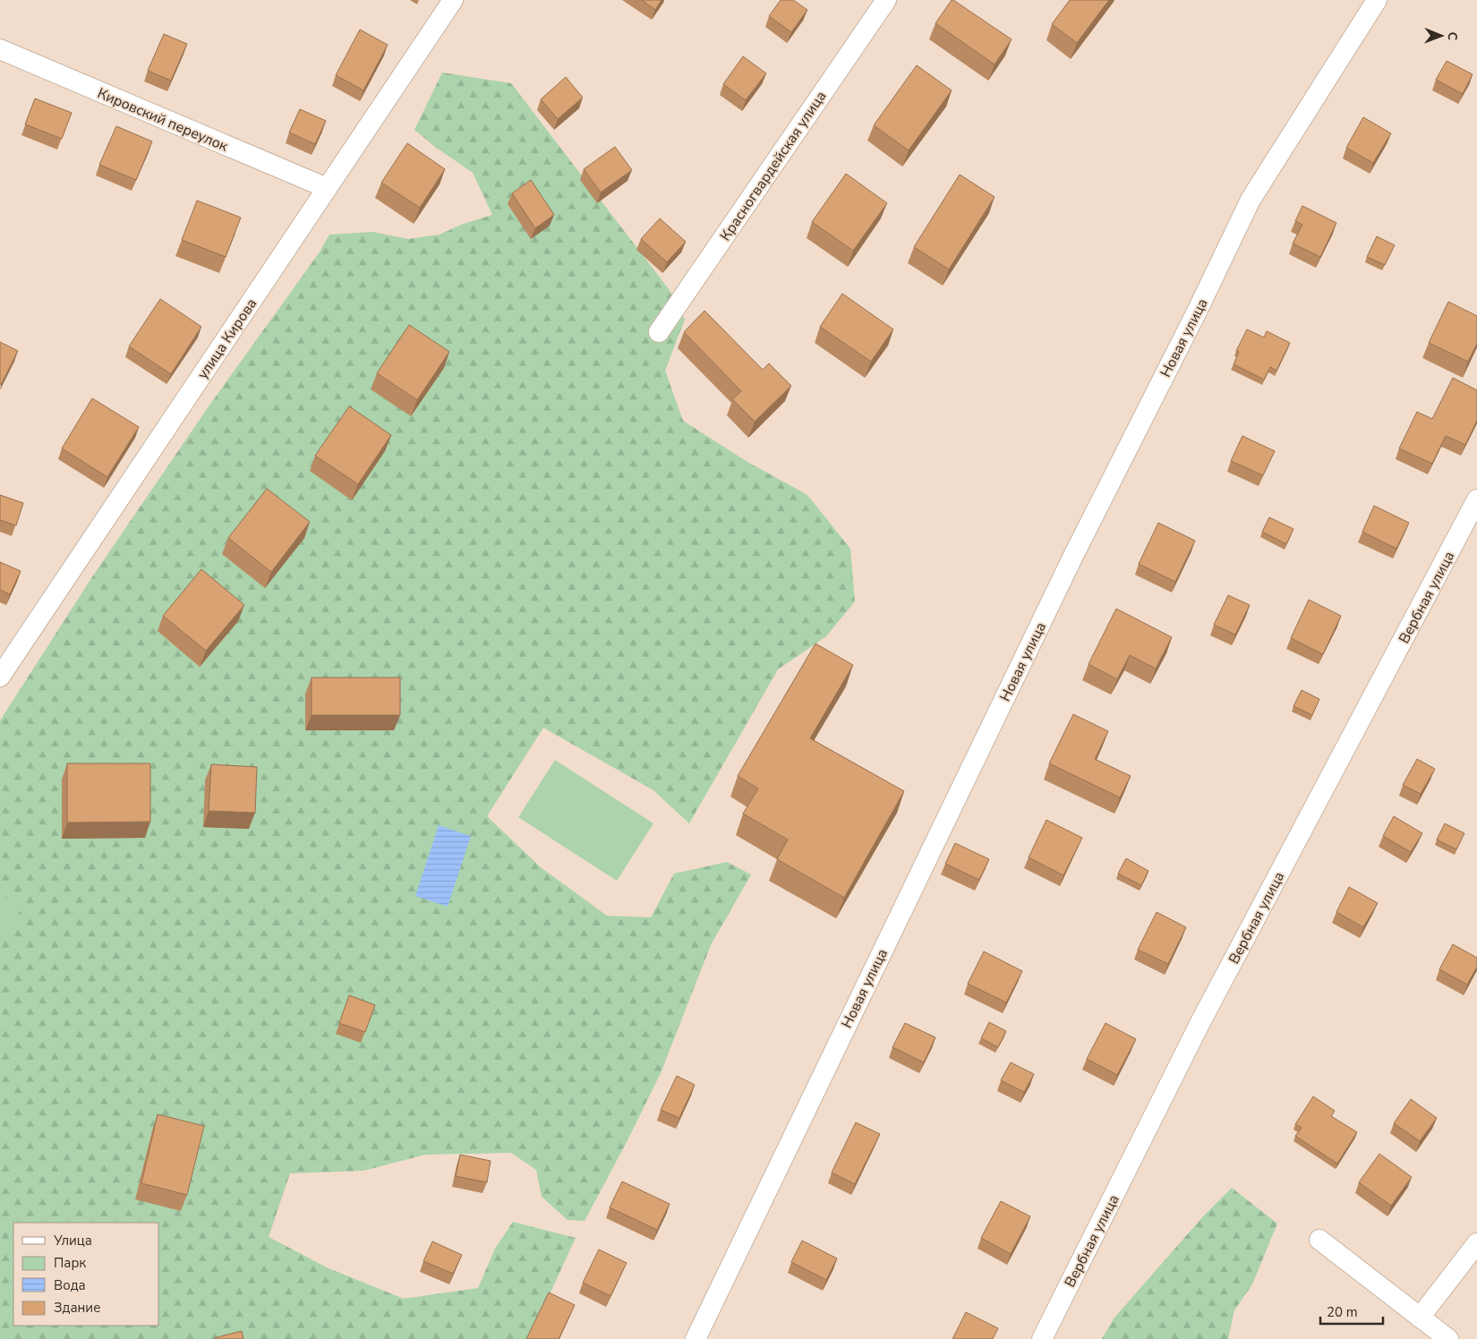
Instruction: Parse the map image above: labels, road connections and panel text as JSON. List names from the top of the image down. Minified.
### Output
{"streets":{"street":["Кировский переулок","Красногвардейская улица","Новая улица","улица Кирова","Вербная улица"]},"crossings":[["Кировский переулок","улица Кирова"]],"legend":["Улица","Парк","Вода","Здание"],"scale_bar":"20 m","north":"right"}
